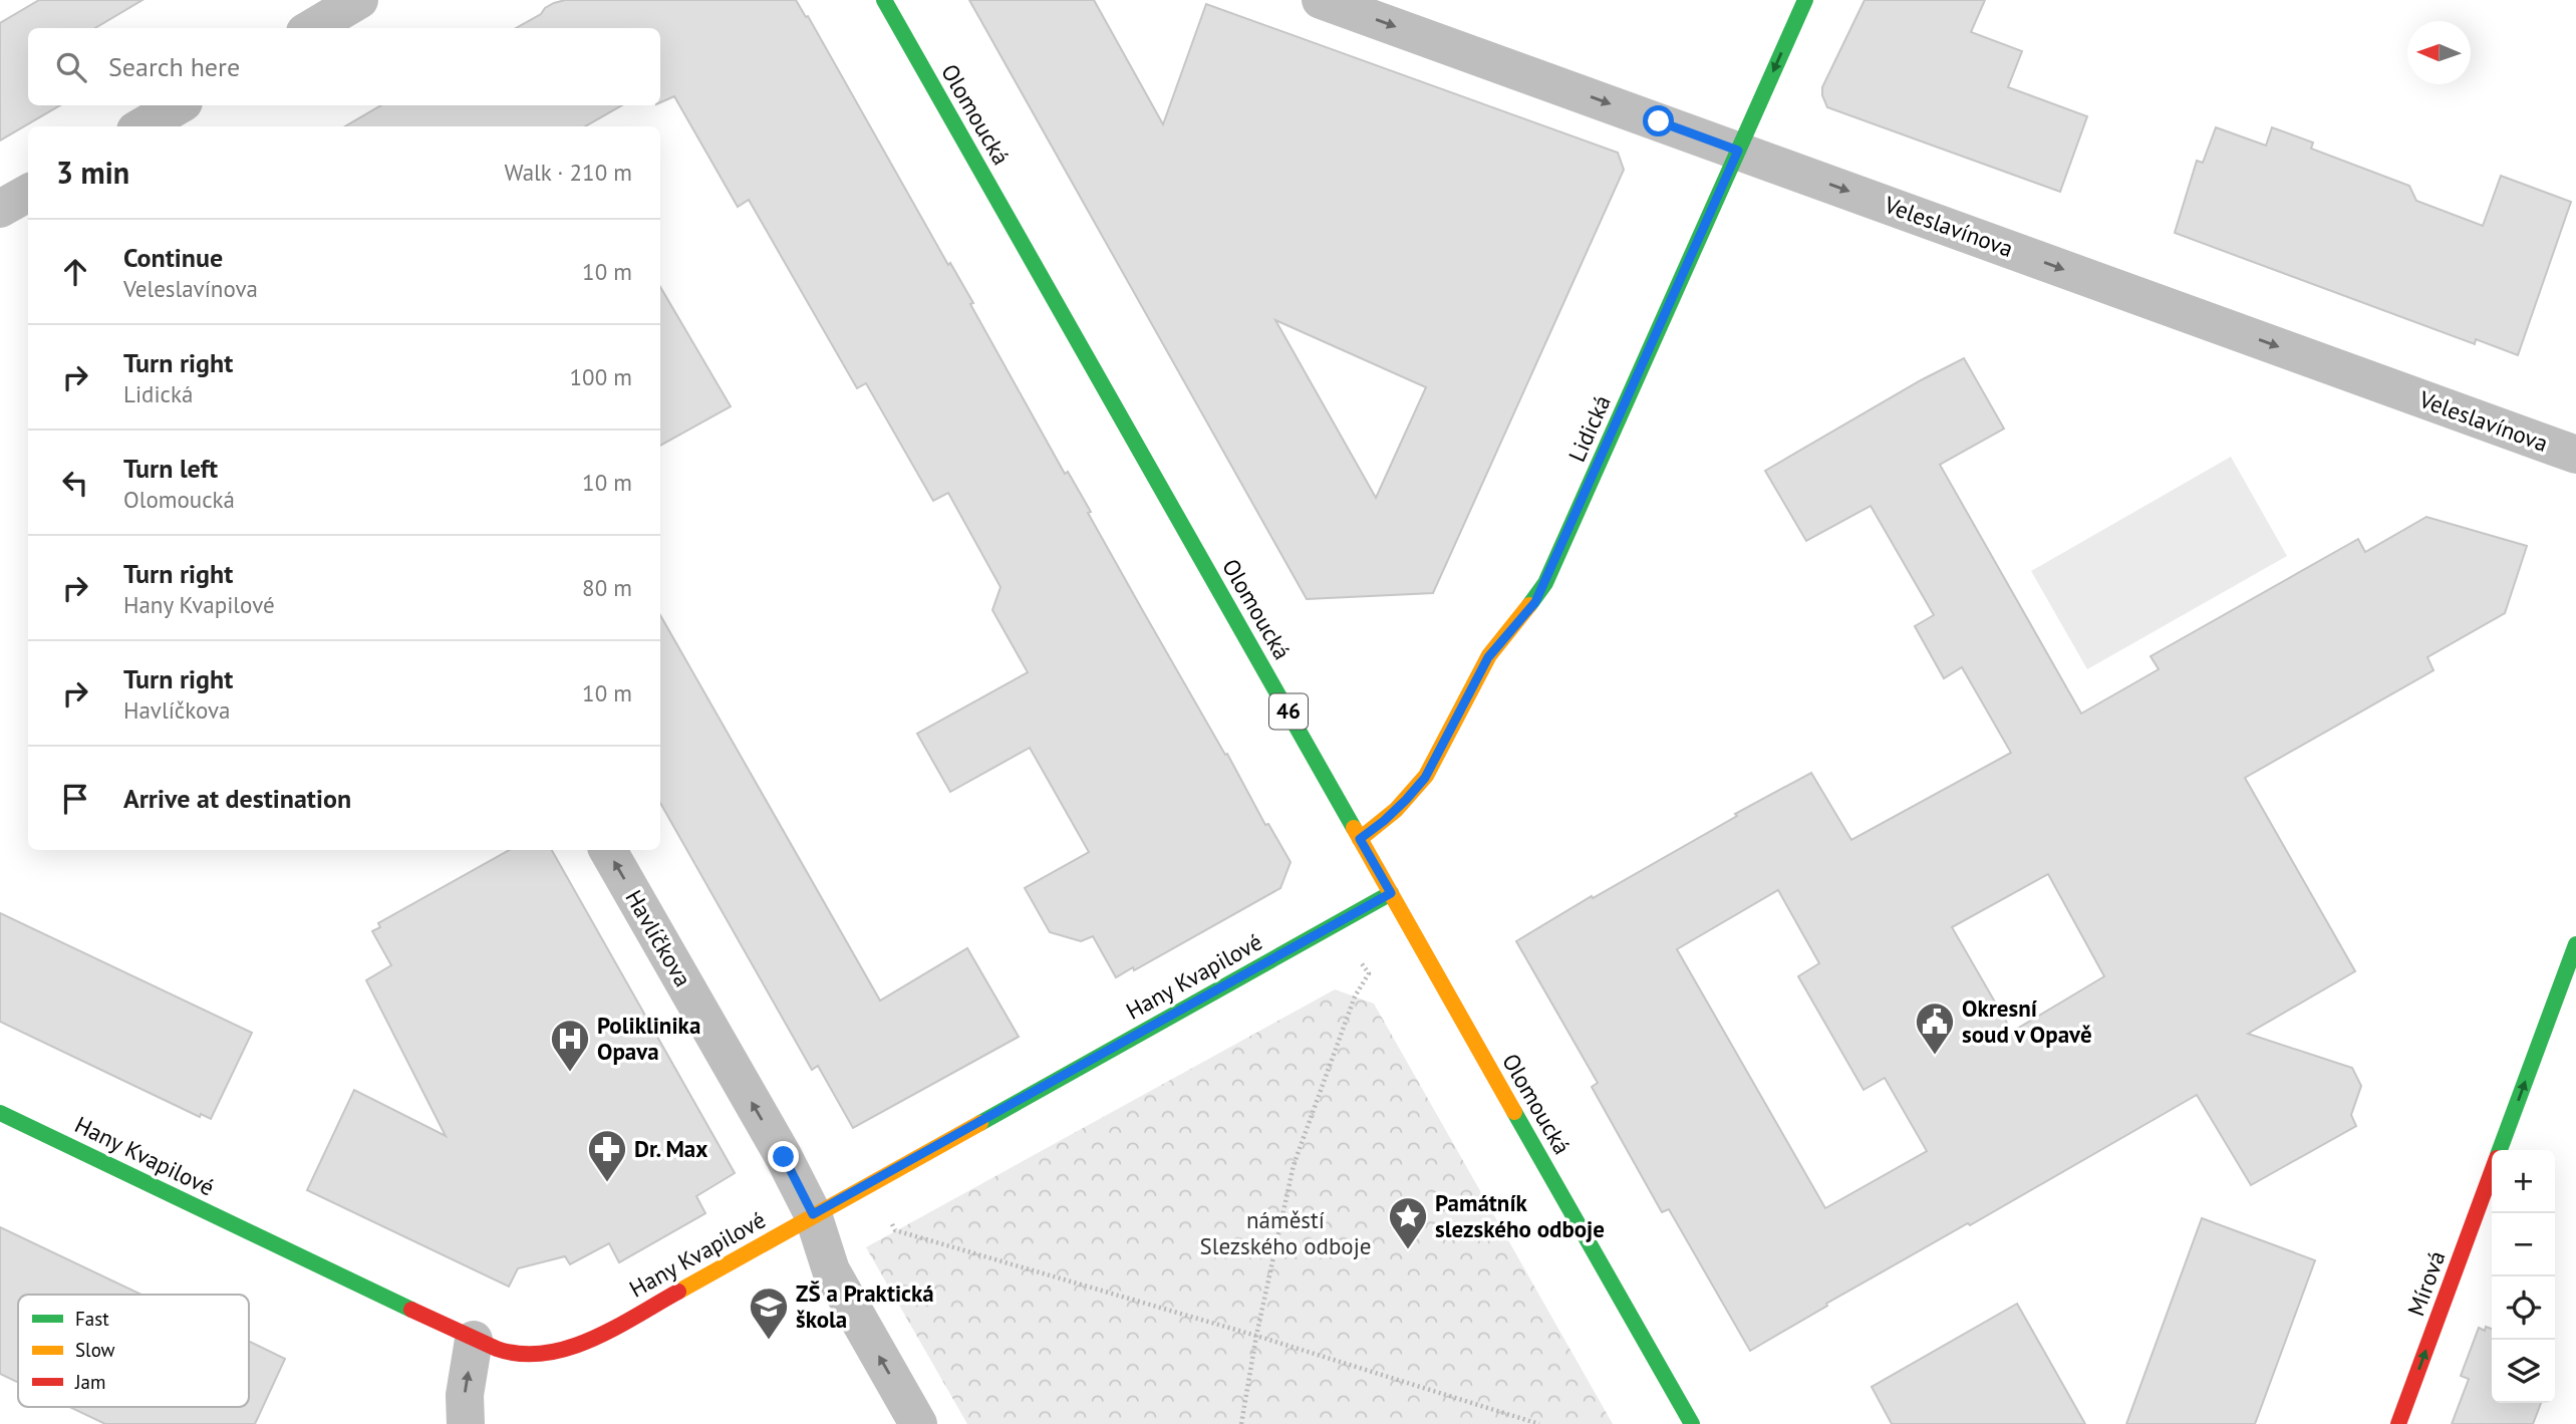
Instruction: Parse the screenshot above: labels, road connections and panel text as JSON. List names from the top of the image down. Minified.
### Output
{"streets":{"street":["Olomoucká","Veleslavínova","Lidická","46","Havlíčkova","Hany Kvapilové","Mírová"]},"crossings":[["Olomoucká","Lidická"],["Olomoucká","Hany Kvapilové"],["Veleslavínova","Lidická"],["Havlíčkova","Hany Kvapilové"]],"one_way":["Veleslavínova","Havlíčkova","Mírová"],"parks":["náměstí Slezského odboje"],"places":{"public building":["Okresní soud v Opavě"],"hospital":["Poliklinika Opava"],"pharmacy":["Dr. Max"],"place":["Památník slezského odboje"],"school or university":["ZŠ a Praktická škola"]},"legend":["Fast","Slow","Jam"],"north":"left","page":{"search":"Search here","heading":["3 min","Walk · 210 m"],"list":[["Continue","Veleslavínova","10 m"],["Turn right","Lidická","100 m"],["Turn left","Olomoucká","10 m"],["Turn right","Hany Kvapilové","80 m"],["Turn right","Havlíčkova","10 m"],"Arrive at destination"],"map_buttons":["+","−"]}}
